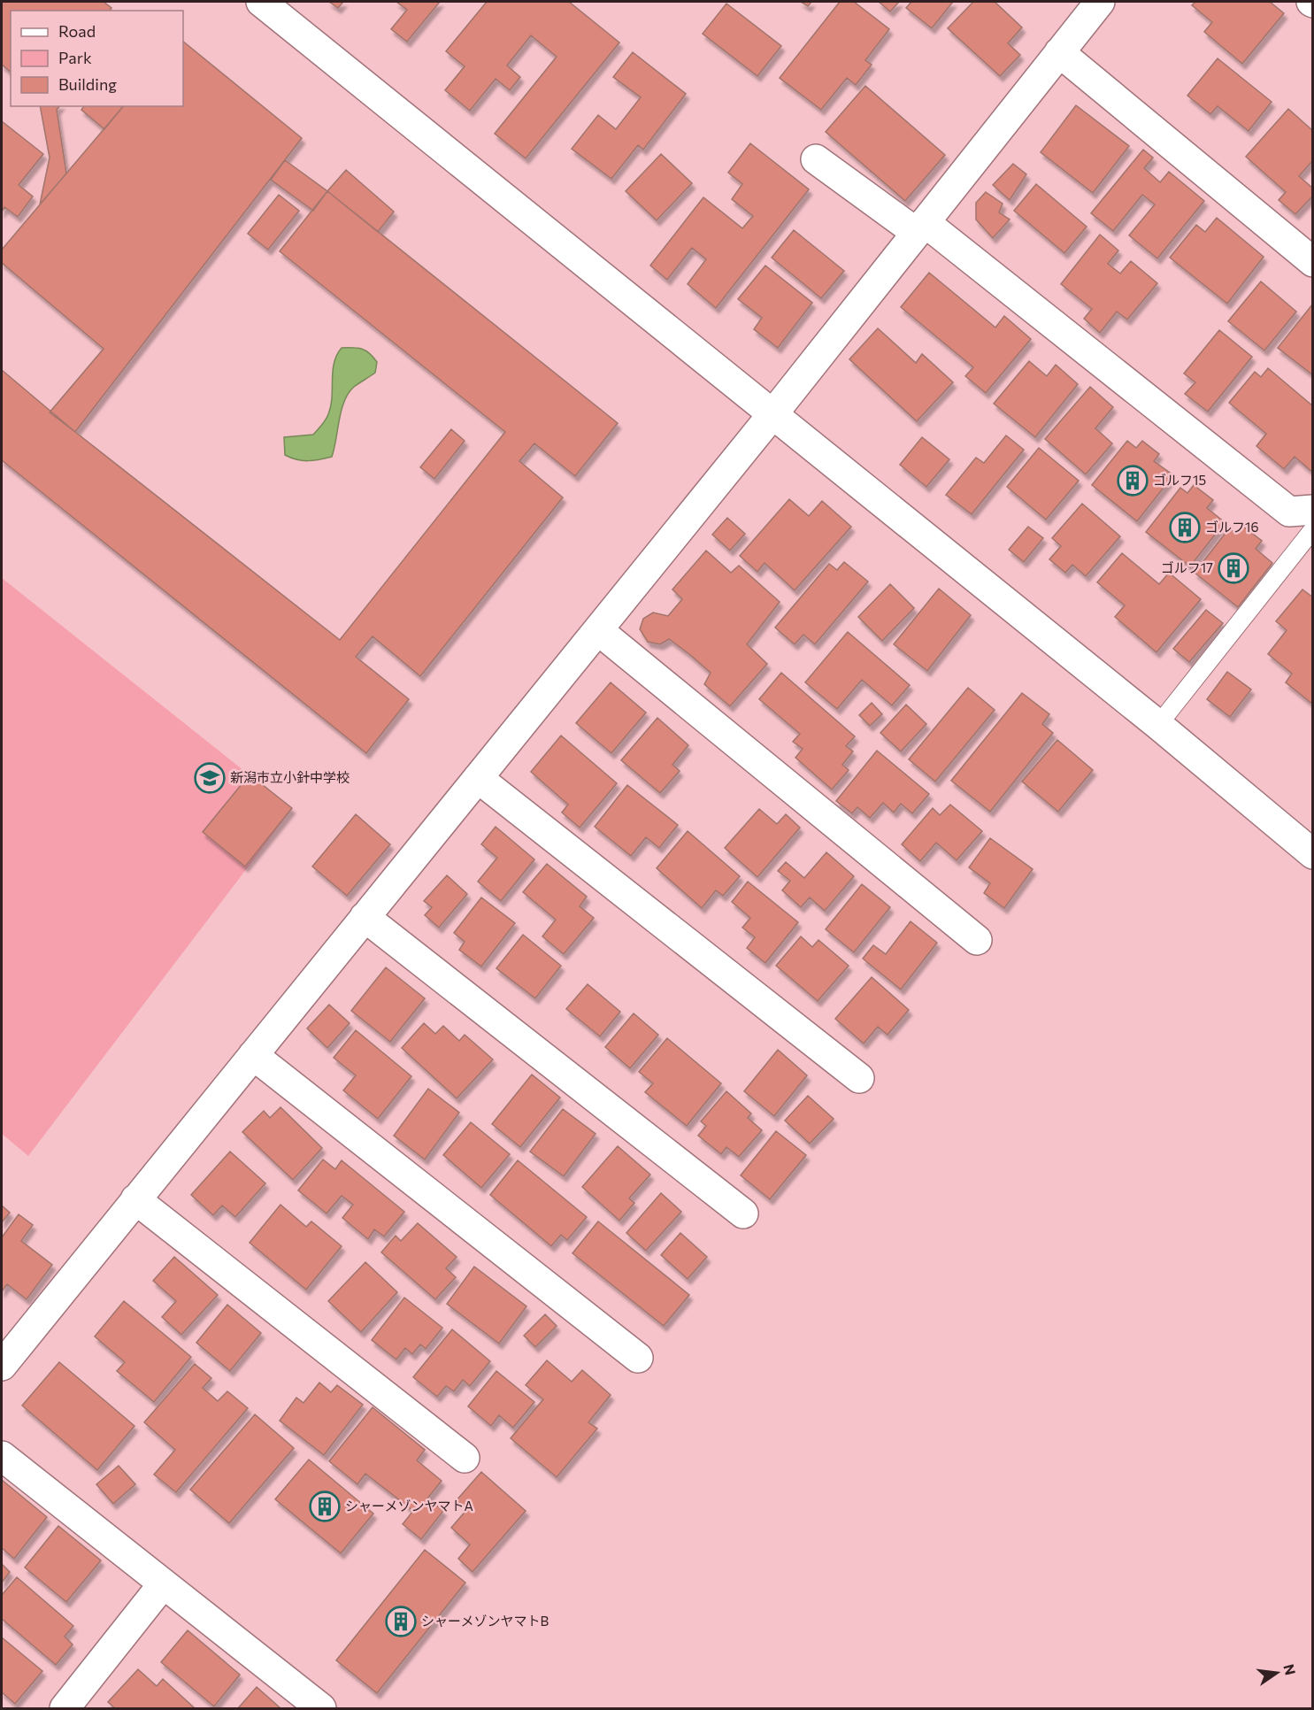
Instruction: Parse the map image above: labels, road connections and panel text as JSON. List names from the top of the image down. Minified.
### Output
{"places":{"building":["ゴルフ15","ゴルフ16","ゴルフ17","シャーメゾンヤマトA","シャーメゾンヤマトB"],"school or university":["新潟市立小針中学校"]},"legend":["Road","Park","Building"],"north":"right"}
